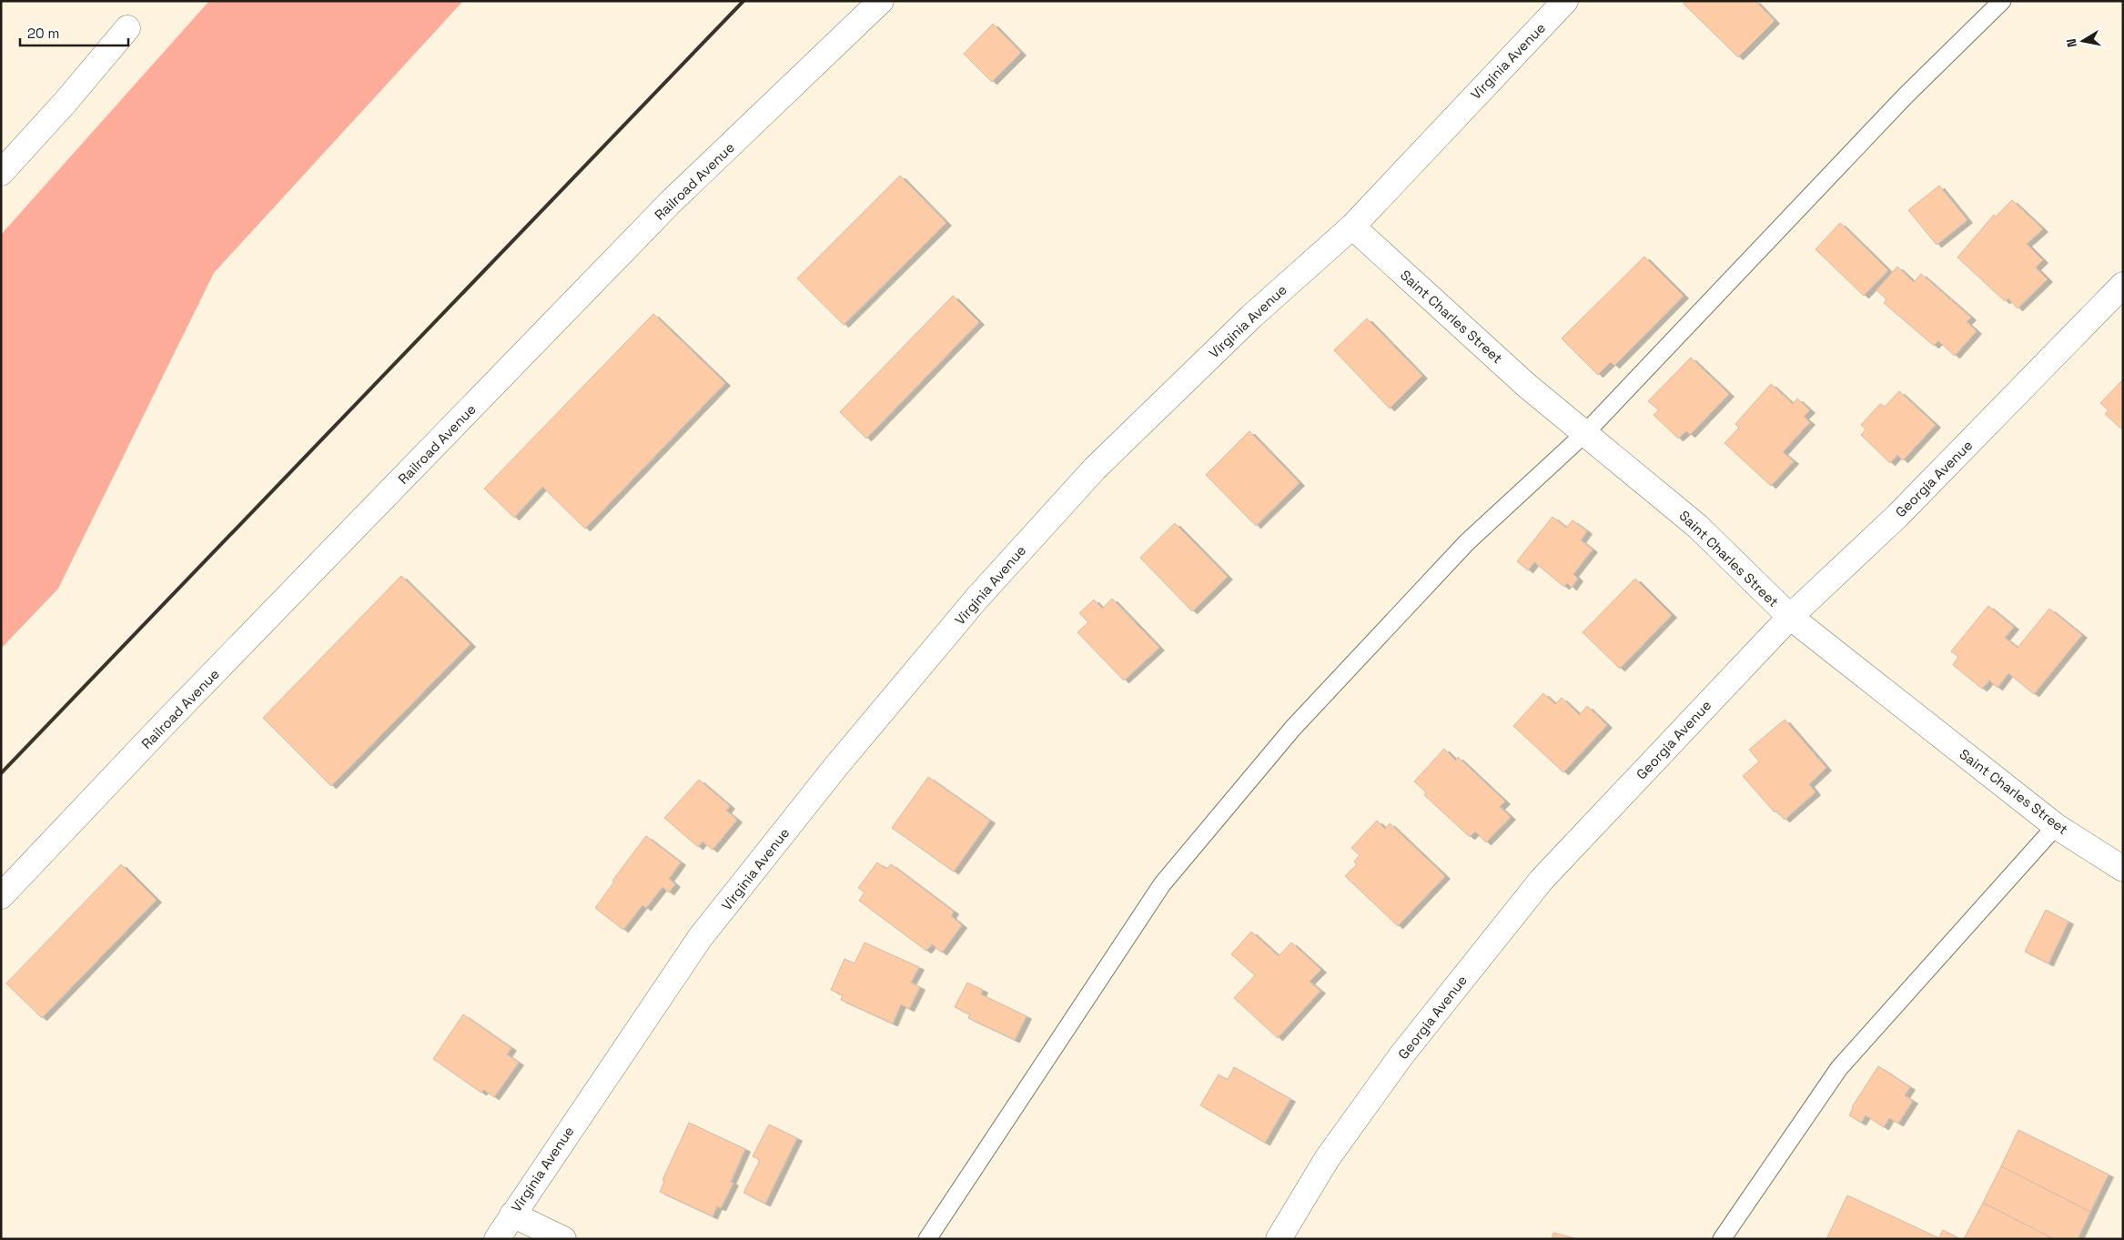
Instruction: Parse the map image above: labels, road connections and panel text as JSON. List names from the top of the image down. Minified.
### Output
{"streets":{"street":["Virginia Avenue","Railroad Avenue","Saint Charles Street","Georgia Avenue"]},"crossings":[["Virginia Avenue","Saint Charles Street"],["Saint Charles Street","Georgia Avenue"]],"scale_bar":"20 m","north":"left"}
